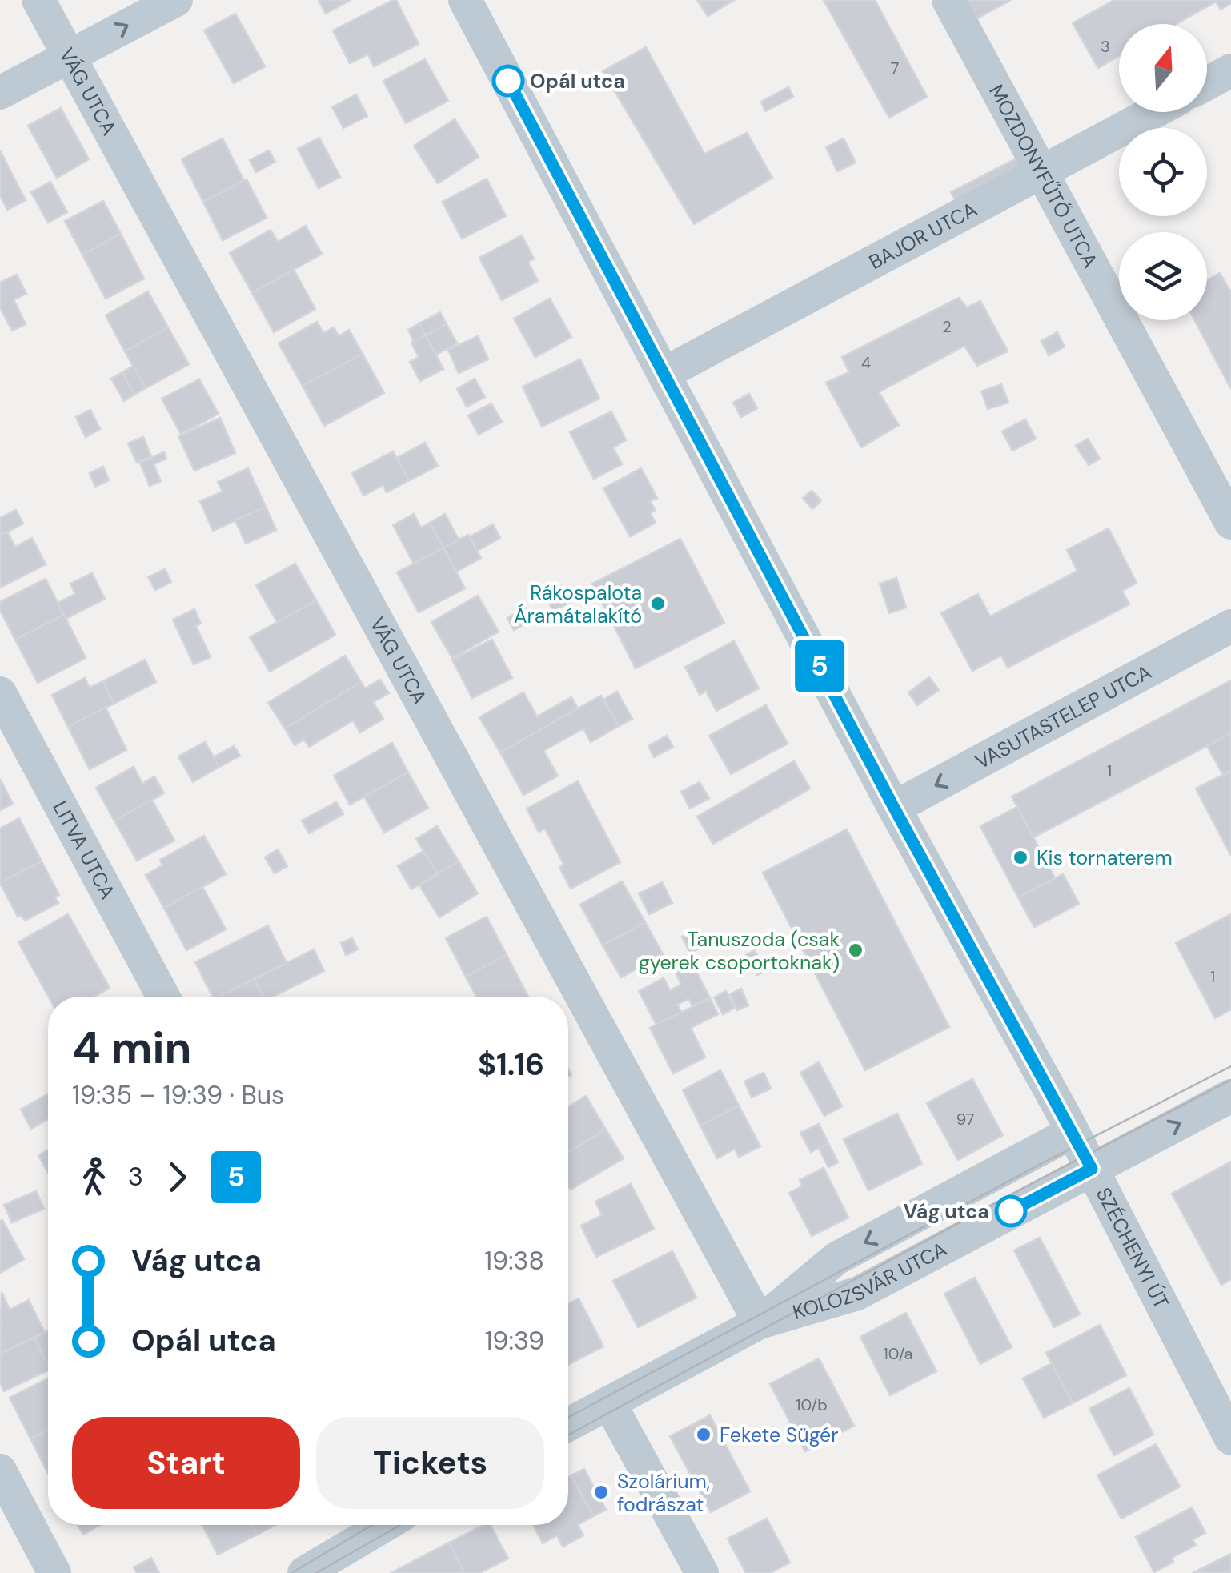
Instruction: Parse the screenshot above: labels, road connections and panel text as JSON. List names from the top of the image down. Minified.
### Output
{"streets":{"street":["VÁG UTCA","MOZDONYFŰTŐ UTCA","BAJOR UTCA","VASUTASTELEP UTCA","LITVA UTCA","SZÉCHENYI ÚT","KOLOZSVÁR UTCA"]},"crossings":[["VÁG UTCA","KOLOZSVÁR UTCA"],["MOZDONYFŰTŐ UTCA","BAJOR UTCA"],["BAJOR UTCA","SZÉCHENYI ÚT"],["VASUTASTELEP UTCA","SZÉCHENYI ÚT"],["SZÉCHENYI ÚT","KOLOZSVÁR UTCA"]],"one_way":["VASUTASTELEP UTCA"],"places":["Opál utca","Rákospalota Áramátalakító","Kis tornaterem","Tanuszoda (csak gyerek csoportoknak)","Vág utca","Fekete Sügér","Szolárium, fodrászat"],"lines":["bus line 5"],"house_numbers":["3","7","2","4","1","1","97","10/a","10/b"],"north":"top","page":{"on_map":"5","heading":["4 min","19:35 – 19:39 · Bus","$1.16"],"legs":["3","5"],"list":[{"name":"Vág utca","value":"19:38"},{"name":"Opál utca","value":"19:39"}],"buttons":["Start","Tickets"]}}
